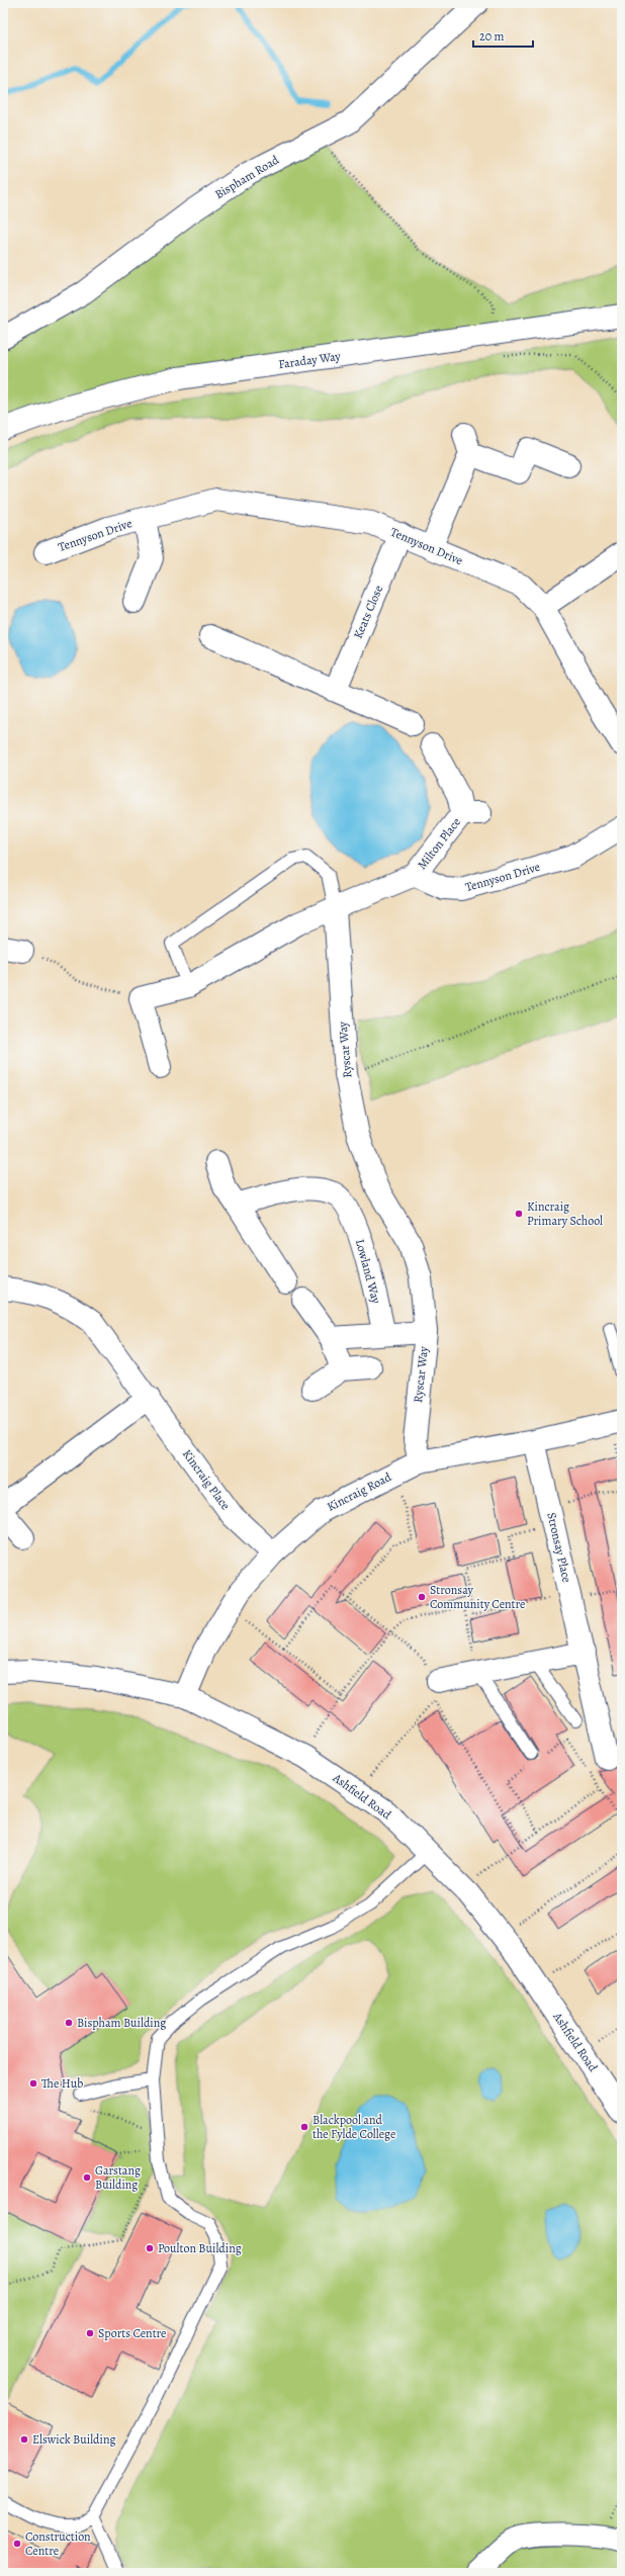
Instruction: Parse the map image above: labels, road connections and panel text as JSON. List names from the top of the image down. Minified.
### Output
{"streets":{"street":["Bispham Road","Faraday Way","Tennyson Drive","Keats Close","Milton Place","Ryscar Way","Lowland Way","Kincraig Place","Kincraig Road","Stronsay Place","Ashfield Road"]},"crossings":[["Tennyson Drive","Keats Close"],["Tennyson Drive","Milton Place"],["Ryscar Way","Kincraig Road"],["Kincraig Place","Kincraig Road"],["Kincraig Road","Stronsay Place"],["Kincraig Road","Ashfield Road"]],"places":["Kincraig Primary School","Stronsay Community Centre","Bispham Building","The Hub","Blackpool and the Fylde College","Garstang Building","Poulton Building","Sports Centre","Elswick Building","Construction Centre"],"scale_bar":"20 m"}
